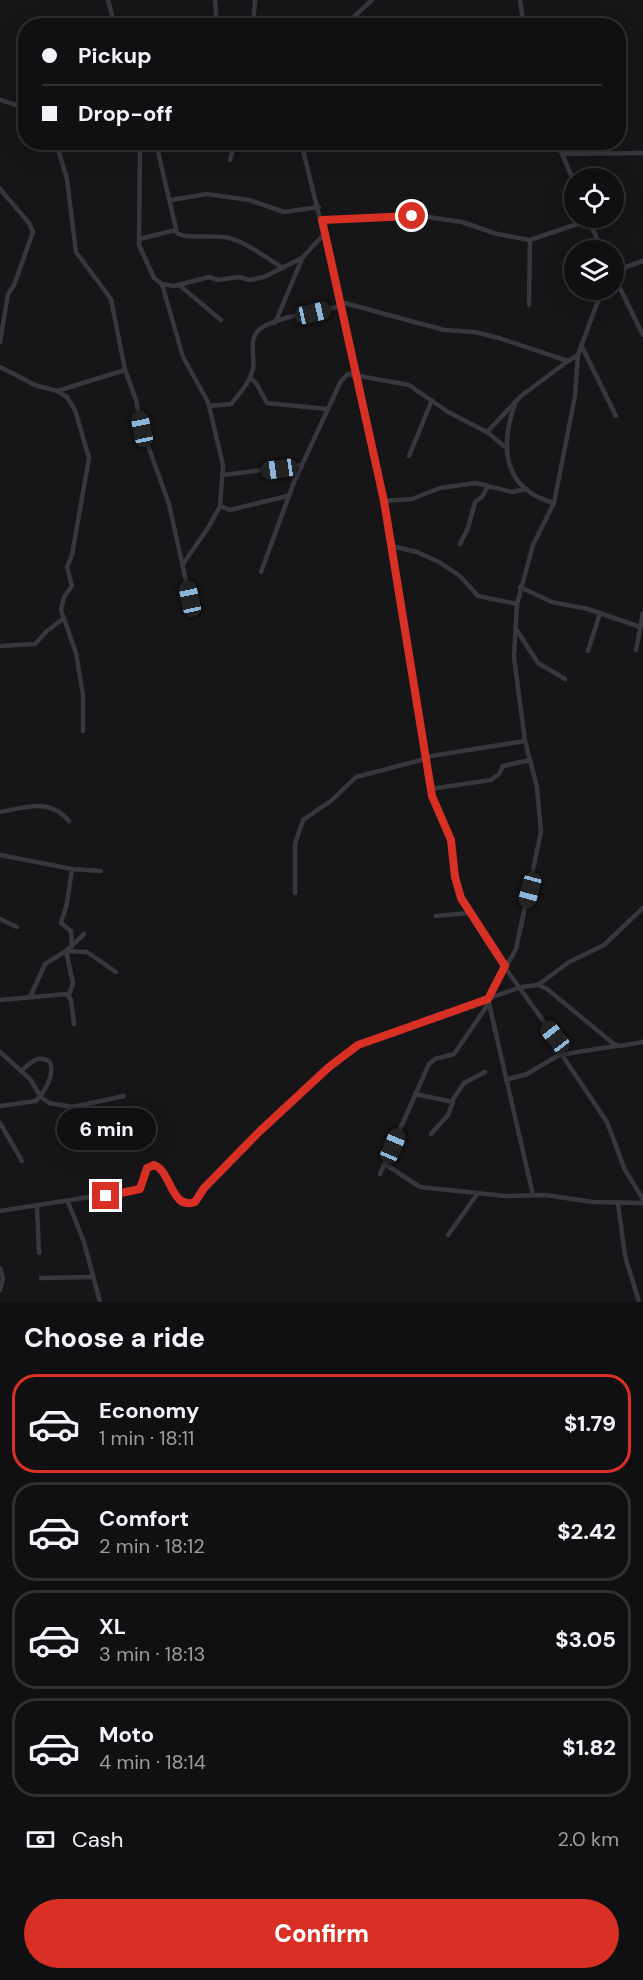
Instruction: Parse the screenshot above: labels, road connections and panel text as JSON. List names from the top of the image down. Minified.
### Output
{"page":{"banner":["Pickup","Drop-off"],"bubble":"6 min","heading":"Choose a ride","list":[{"name":"Economy","note":"1 min · 18:11","value":"$1.79"},{"name":"Comfort","note":"2 min · 18:12","value":"$2.42"},{"name":"XL","note":"3 min · 18:13","value":"$3.05"},{"name":"Moto","note":"4 min · 18:14","value":"$1.82"}],"pay":["Cash","2.0 km"],"buttons":"Confirm"}}
